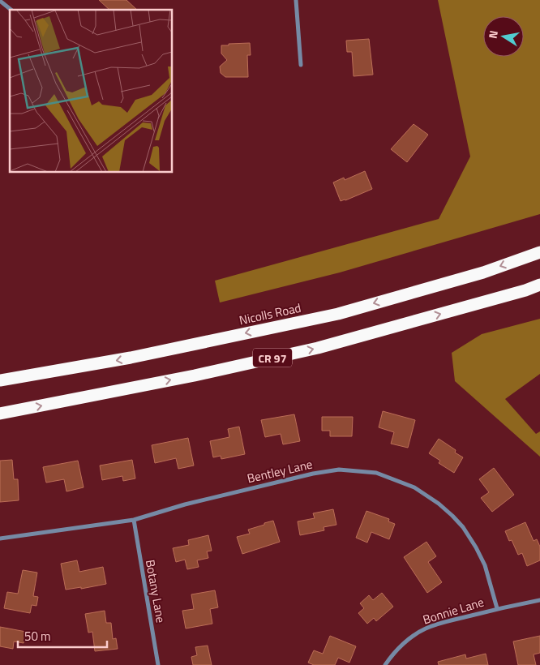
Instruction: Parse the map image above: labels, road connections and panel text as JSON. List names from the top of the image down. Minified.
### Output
{"streets":{"highway":["Nicolls Road","CR 97"],"street":["Bentley Lane","Botany Lane","Bonnie Lane"]},"crossings":[["Bentley Lane","Botany Lane"],["Bentley Lane","Bonnie Lane"]],"scale_bar":"50 m","north":"left"}
